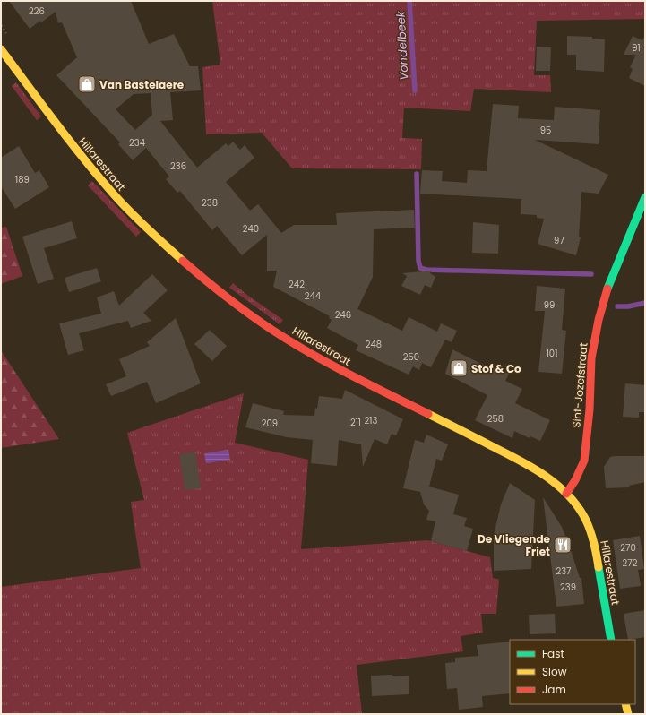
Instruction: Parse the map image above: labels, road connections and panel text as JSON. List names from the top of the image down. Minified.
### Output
{"streets":{"main road":["Hillarestraat","Sint-Jozefstraat"]},"crossings":[["Hillarestraat","Sint-Jozefstraat"]],"water":["Vondelbeek"],"places":{"shop":["Van Bastelaere","Stof & Co"],"restaurant":["De Vliegende Friet"]},"house_numbers":["226","91","95","234","236","189","238","240","97","242","244","99","246","248","101","250","258","213","211","209","270","272","237","239"],"legend":["Fast","Slow","Jam"]}
